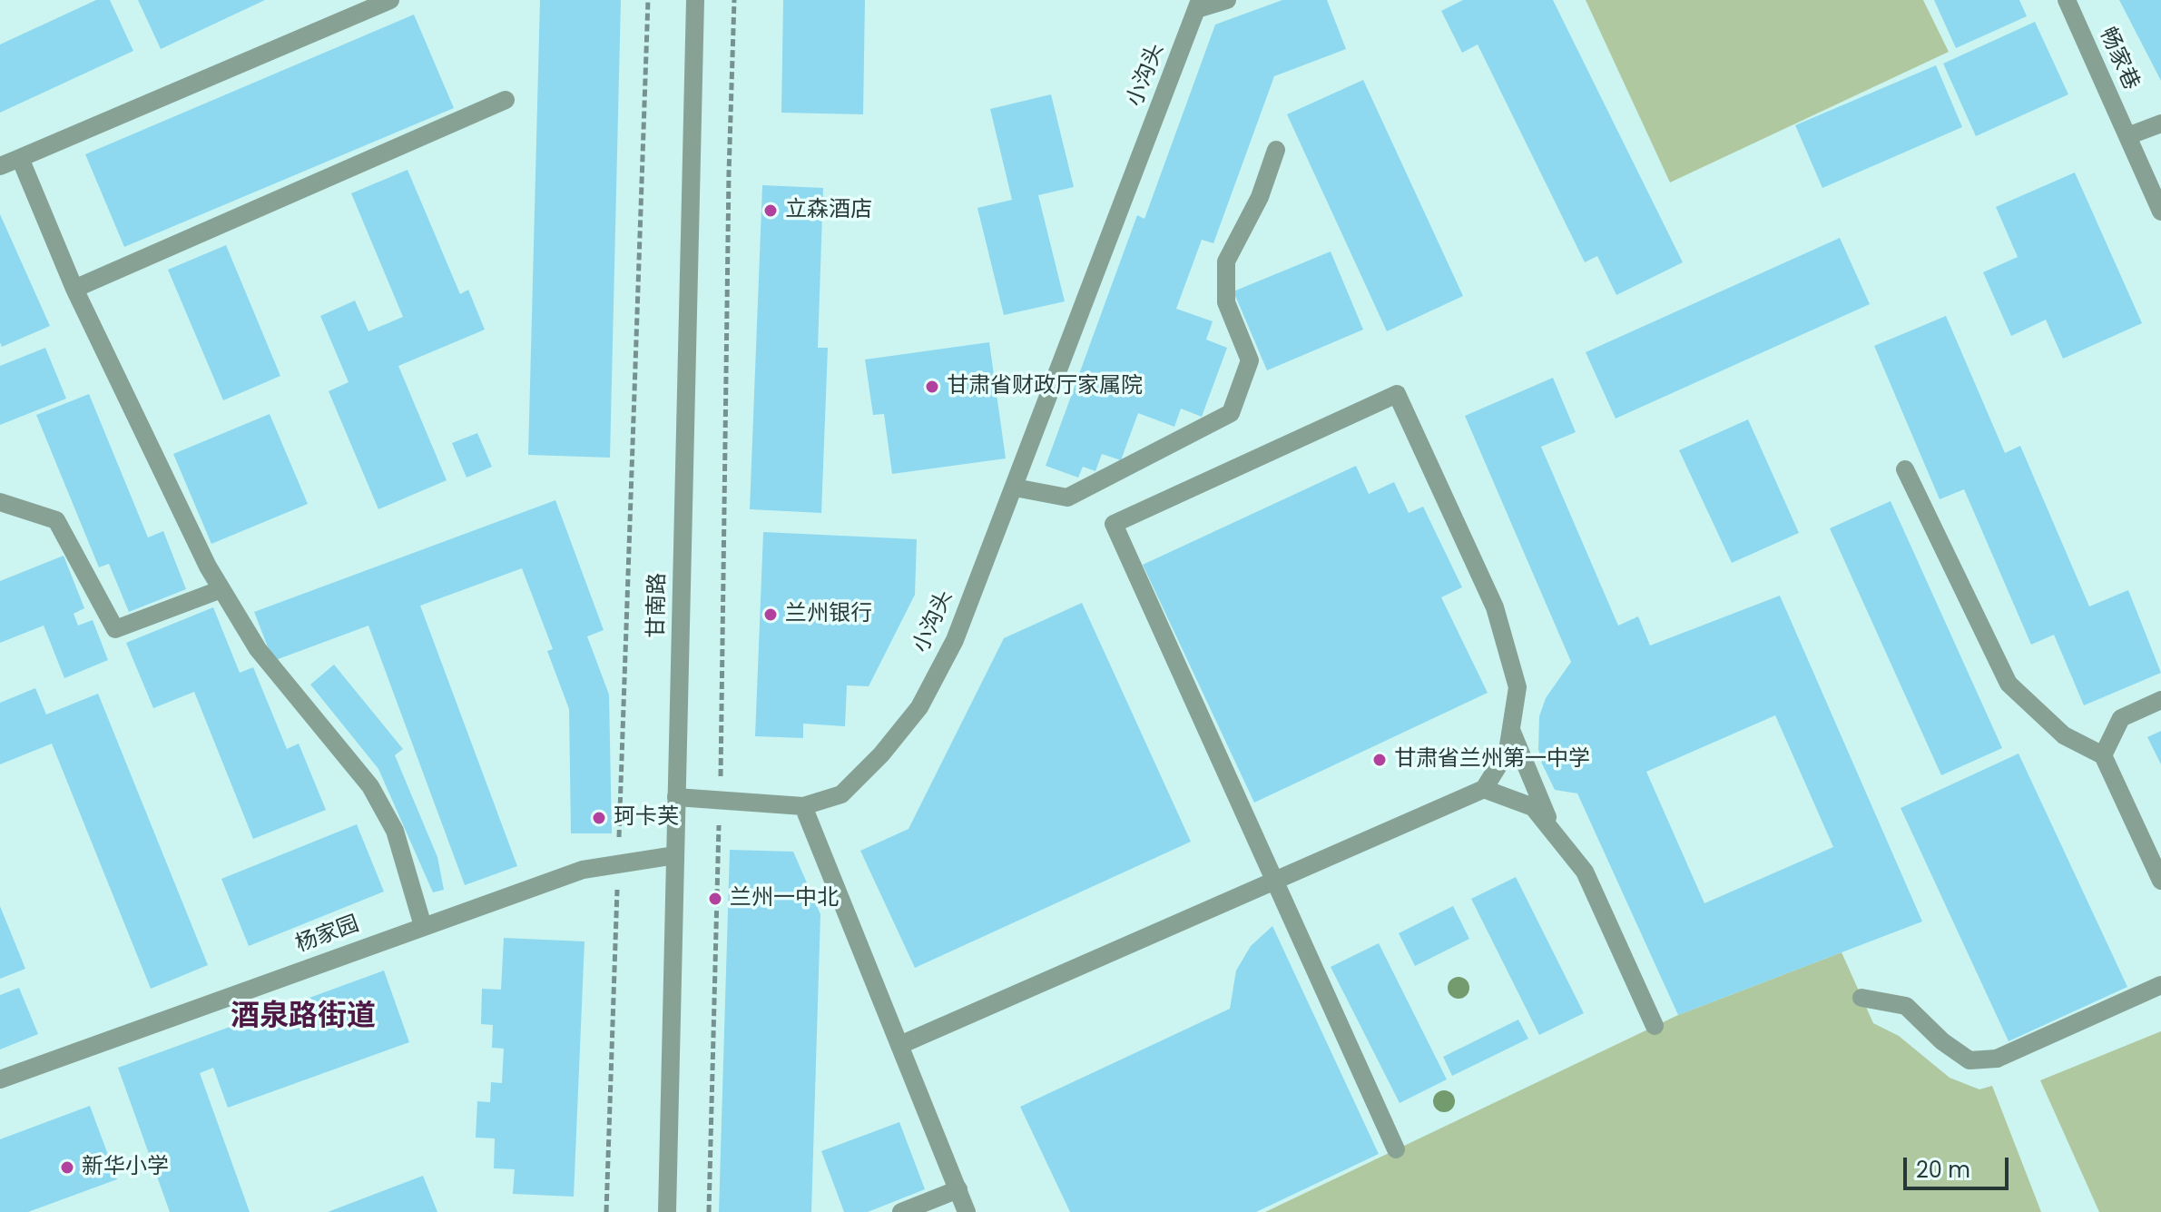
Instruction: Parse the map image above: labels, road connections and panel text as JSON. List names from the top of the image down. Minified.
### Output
{"streets":{"street":["畅家巷","小沟头","甘南路","杨家园"]},"crossings":[["甘南路","杨家园"]],"districts":["酒泉路街道"],"places":["立森酒店","甘肃省财政厅家属院","兰州银行","甘肃省兰州第一中学","珂卡芙","兰州一中北","新华小学"],"scale_bar":"20 m"}
